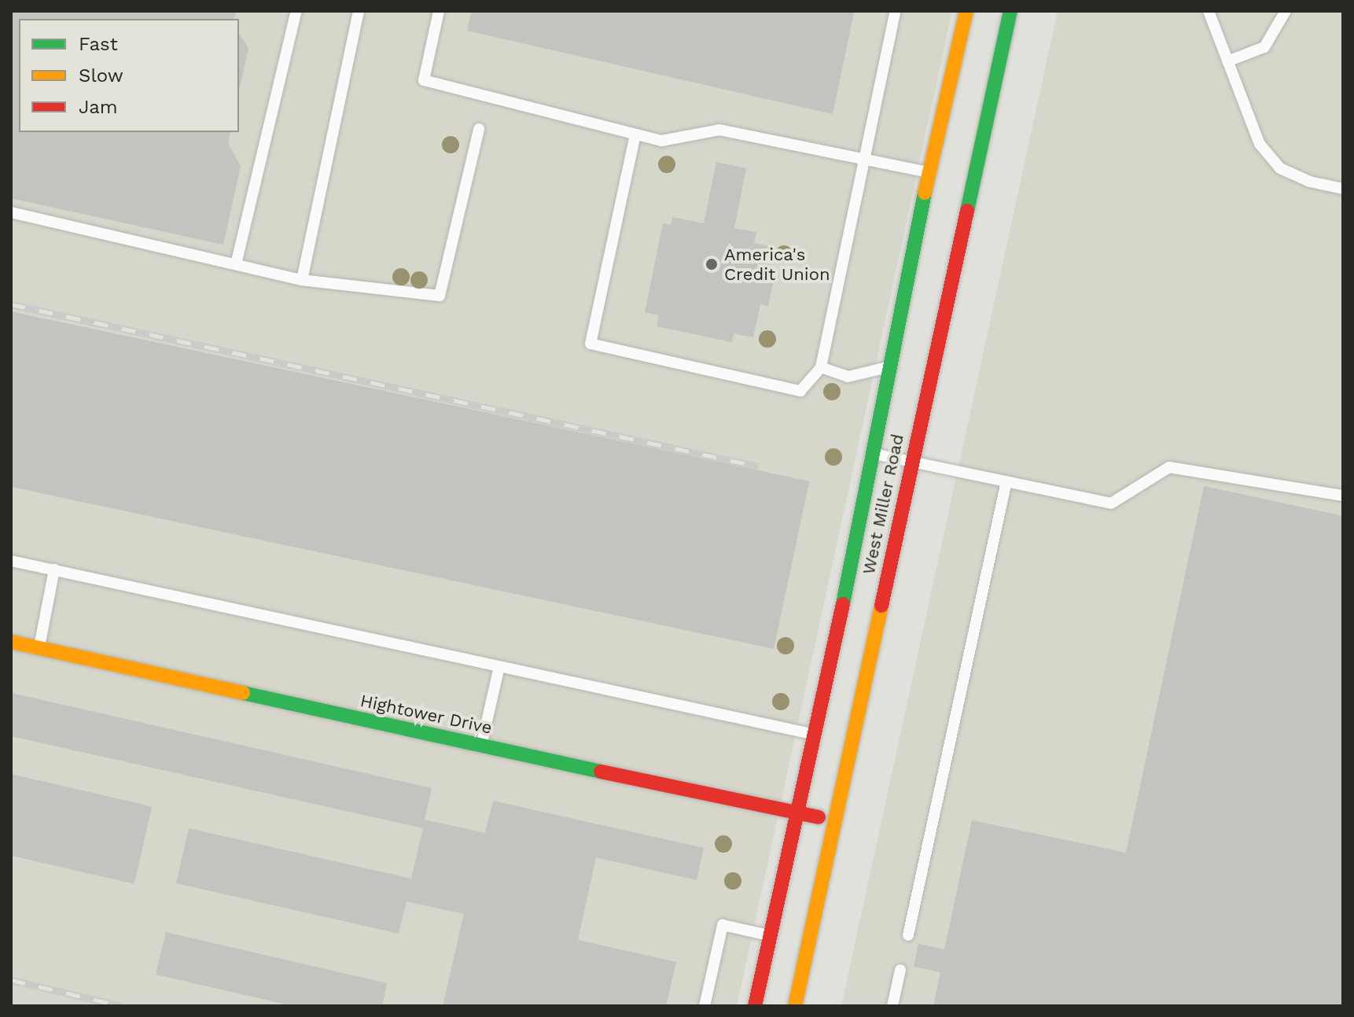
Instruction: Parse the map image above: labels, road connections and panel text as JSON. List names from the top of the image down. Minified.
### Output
{"streets":{"main road":["West Miller Road","Hightower Drive"]},"crossings":[["West Miller Road","Hightower Drive"]],"places":["America's Credit Union"],"legend":["Fast","Slow","Jam"]}
